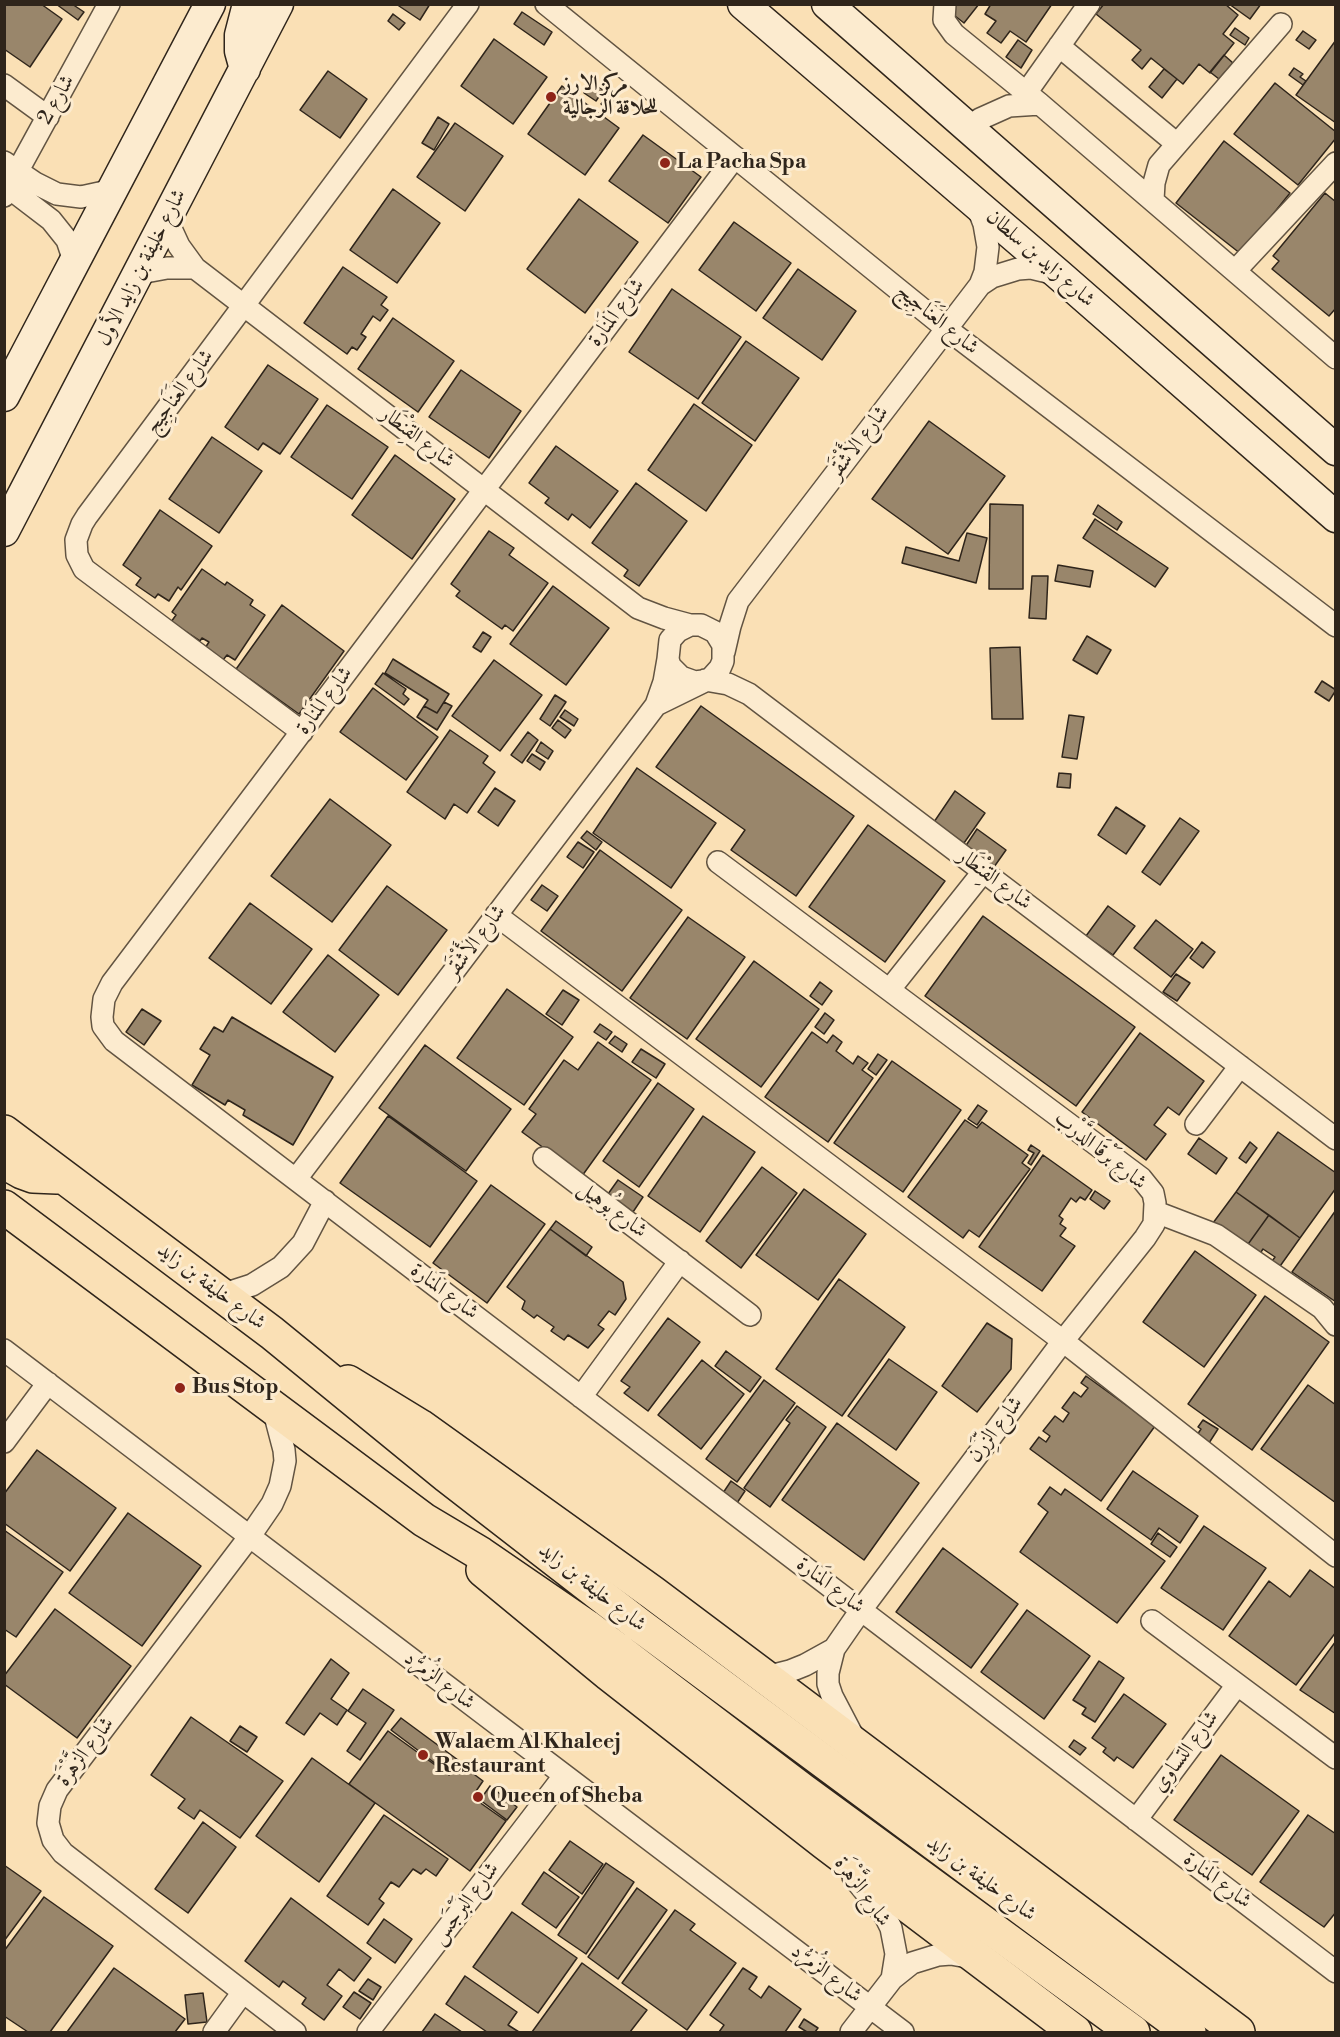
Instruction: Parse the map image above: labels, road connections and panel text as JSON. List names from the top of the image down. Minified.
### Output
{"streets":{"main road":["شارع زايد بن سلطان","شارع خليفة بن زايد الأول","شارع خليفة بن زايد"],"street":["شارع 2","شارع المَنارة","شارع العَنَاجِيج","شارع القِنْطَار","شارع الأَشْقَر","شارع بَرْقَا الدَّرْب","شارع بُوهيل","شارع الزِّرَن","شارع الزُمرُّد","شارع الزَّهْرَة","شارع التساوي","شارع البَرْجَس"]},"crossings":[["شارع زايد بن سلطان","شارع الأَشْقَر"],["شارع خليفة بن زايد الأول","شارع القِنْطَار"],["شارع المَنارة","شارع العَنَاجِيج"],["شارع المَنارة","شارع القِنْطَار"],["شارع المَنارة","شارع الأَشْقَر"],["شارع المَنارة","شارع الزِّرَن"],["شارع المَنارة","شارع التساوي"],["شارع العَنَاجِيج","شارع القِنْطَار"],["شارع العَنَاجِيج","شارع الأَشْقَر"],["شارع القِنْطَار","شارع الأَشْقَر"],["شارع بَرْقَا الدَّرْب","شارع الزِّرَن"],["شارع خليفة بن زايد","شارع الزَّهْرَة"],["شارع الزُمرُّد","شارع الزَّهْرَة"],["شارع الزُمرُّد","شارع البَرْجَس"]],"places":["مركز الارز للحلاقة الرجالية","La Pacha Spa","Bus Stop","Walaem Al Khaleej Restaurant","Queen of Sheba"]}
